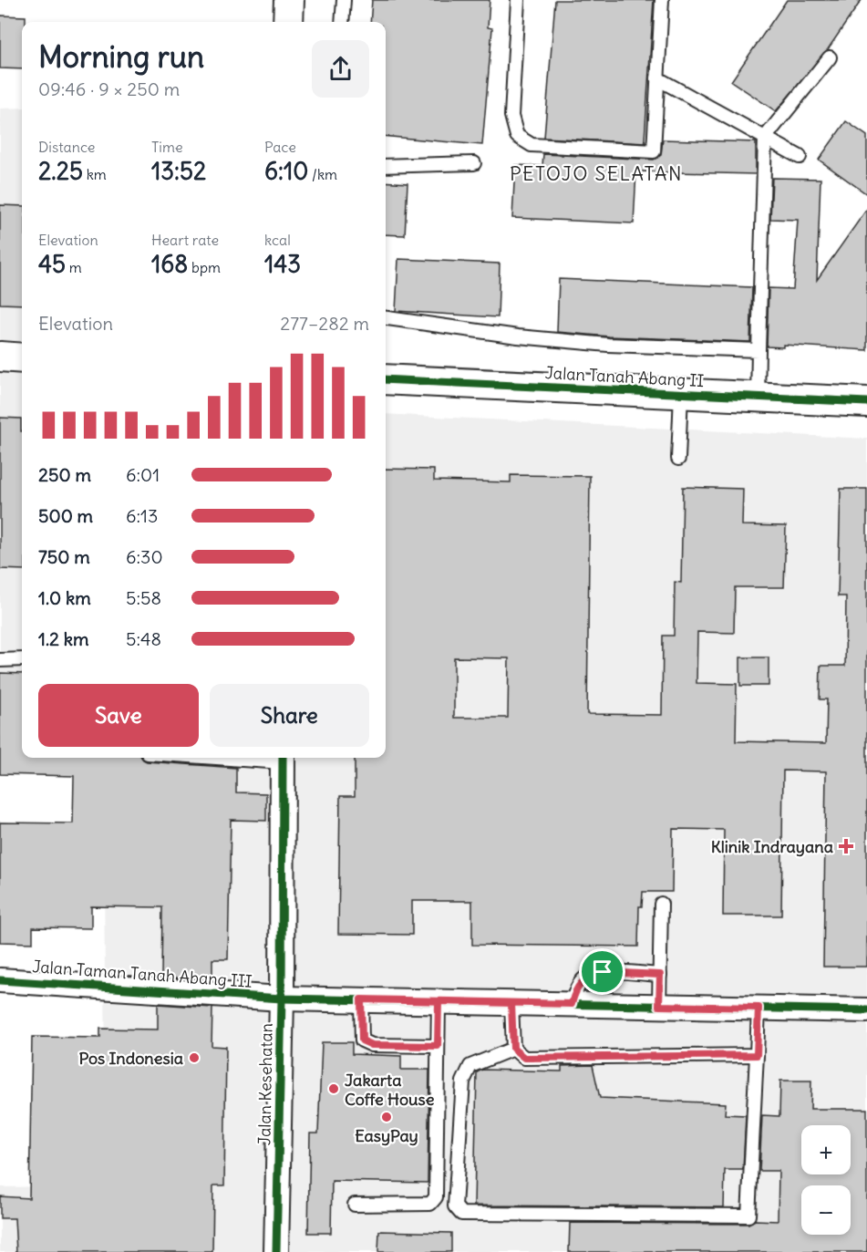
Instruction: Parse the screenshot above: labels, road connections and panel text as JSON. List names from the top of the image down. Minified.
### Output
{"streets":{"street":["Jalan Tanah Abang II","Jalan Taman Tanah Abang III","Jalan Kesehatan"]},"crossings":[["Jalan Taman Tanah Abang III","Jalan Kesehatan"]],"districts":["PETOJO SELATAN"],"places":{"health":["Klinik Indrayana"],"other":["Pos Indonesia","Jakarta Coffe House","EasyPay"]},"page":{"heading":["Morning run","09:46 · 9 × 250 m"],"stats":[["Distance","2.25 km"],["Time","13:52"],["Pace","6:10 /km"],["Elevation","45 m"],["Heart rate","168 bpm"],["kcal","143"]],"chart":["Elevation","277–282 m"],"list":[{"name":"250 m","note":"6:01"},{"name":"500 m","note":"6:13"},{"name":"750 m","note":"6:30"},{"name":"1.0 km","note":"5:58"},{"name":"1.2 km","note":"5:48"}],"buttons":["Save","Share"],"map_buttons":["+","−"]}}
